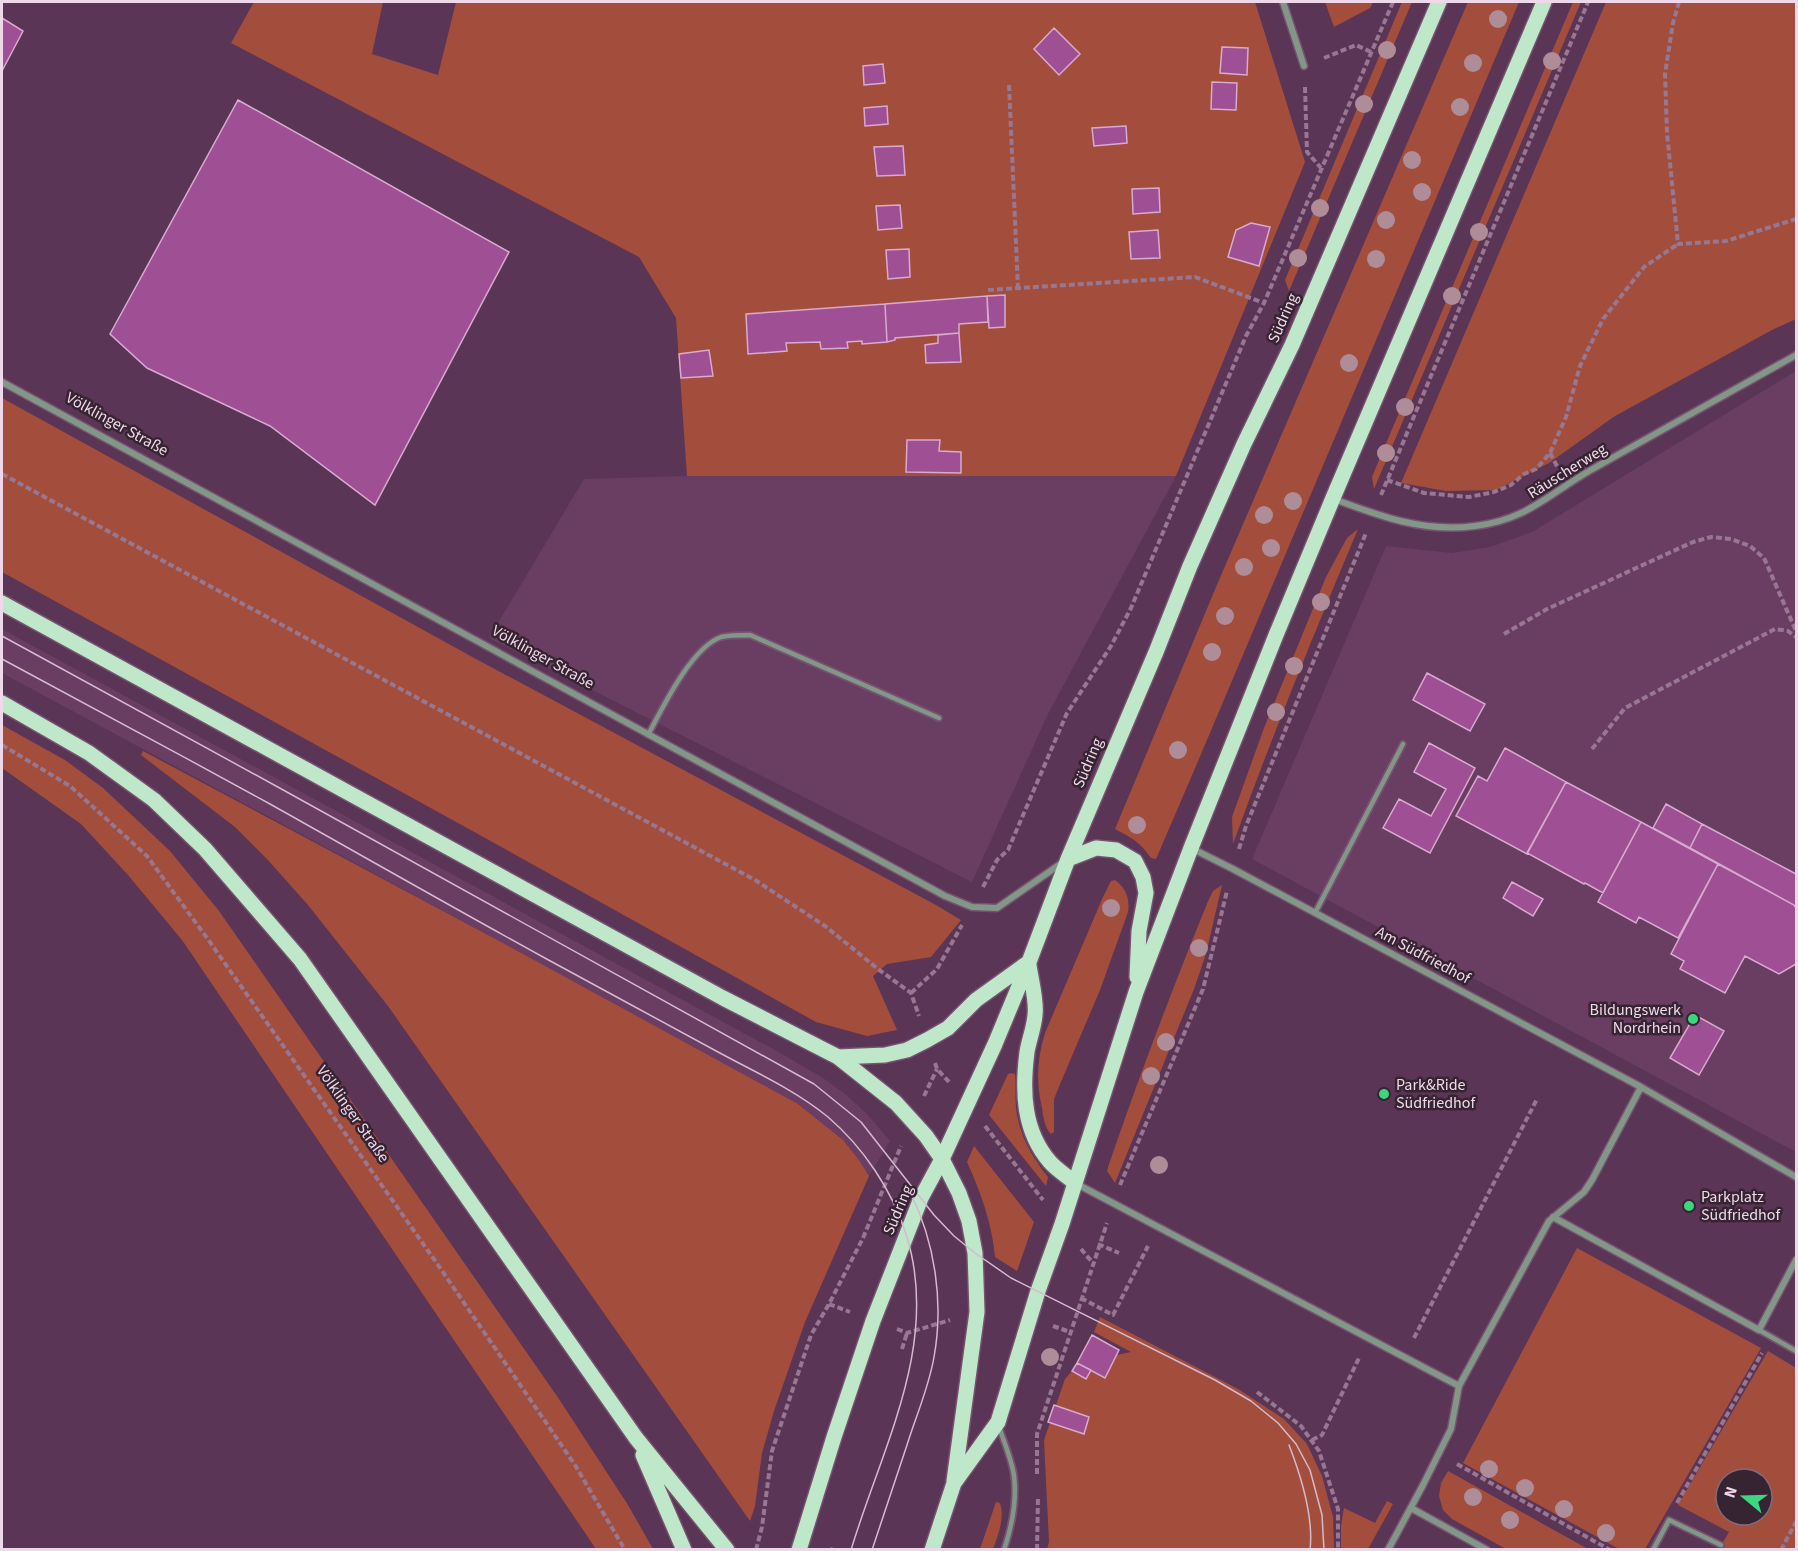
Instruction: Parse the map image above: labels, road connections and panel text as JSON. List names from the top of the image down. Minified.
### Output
{"streets":{"main road":["Südring"],"street":["Völklinger Straße","Räuscherweg","Am Südfriedhof"]},"crossings":[["Südring","Völklinger Straße"]],"places":["Bildungswerk Nordrhein","Park&Ride Südfriedhof","Parkplatz Südfriedhof"],"north":"left"}
